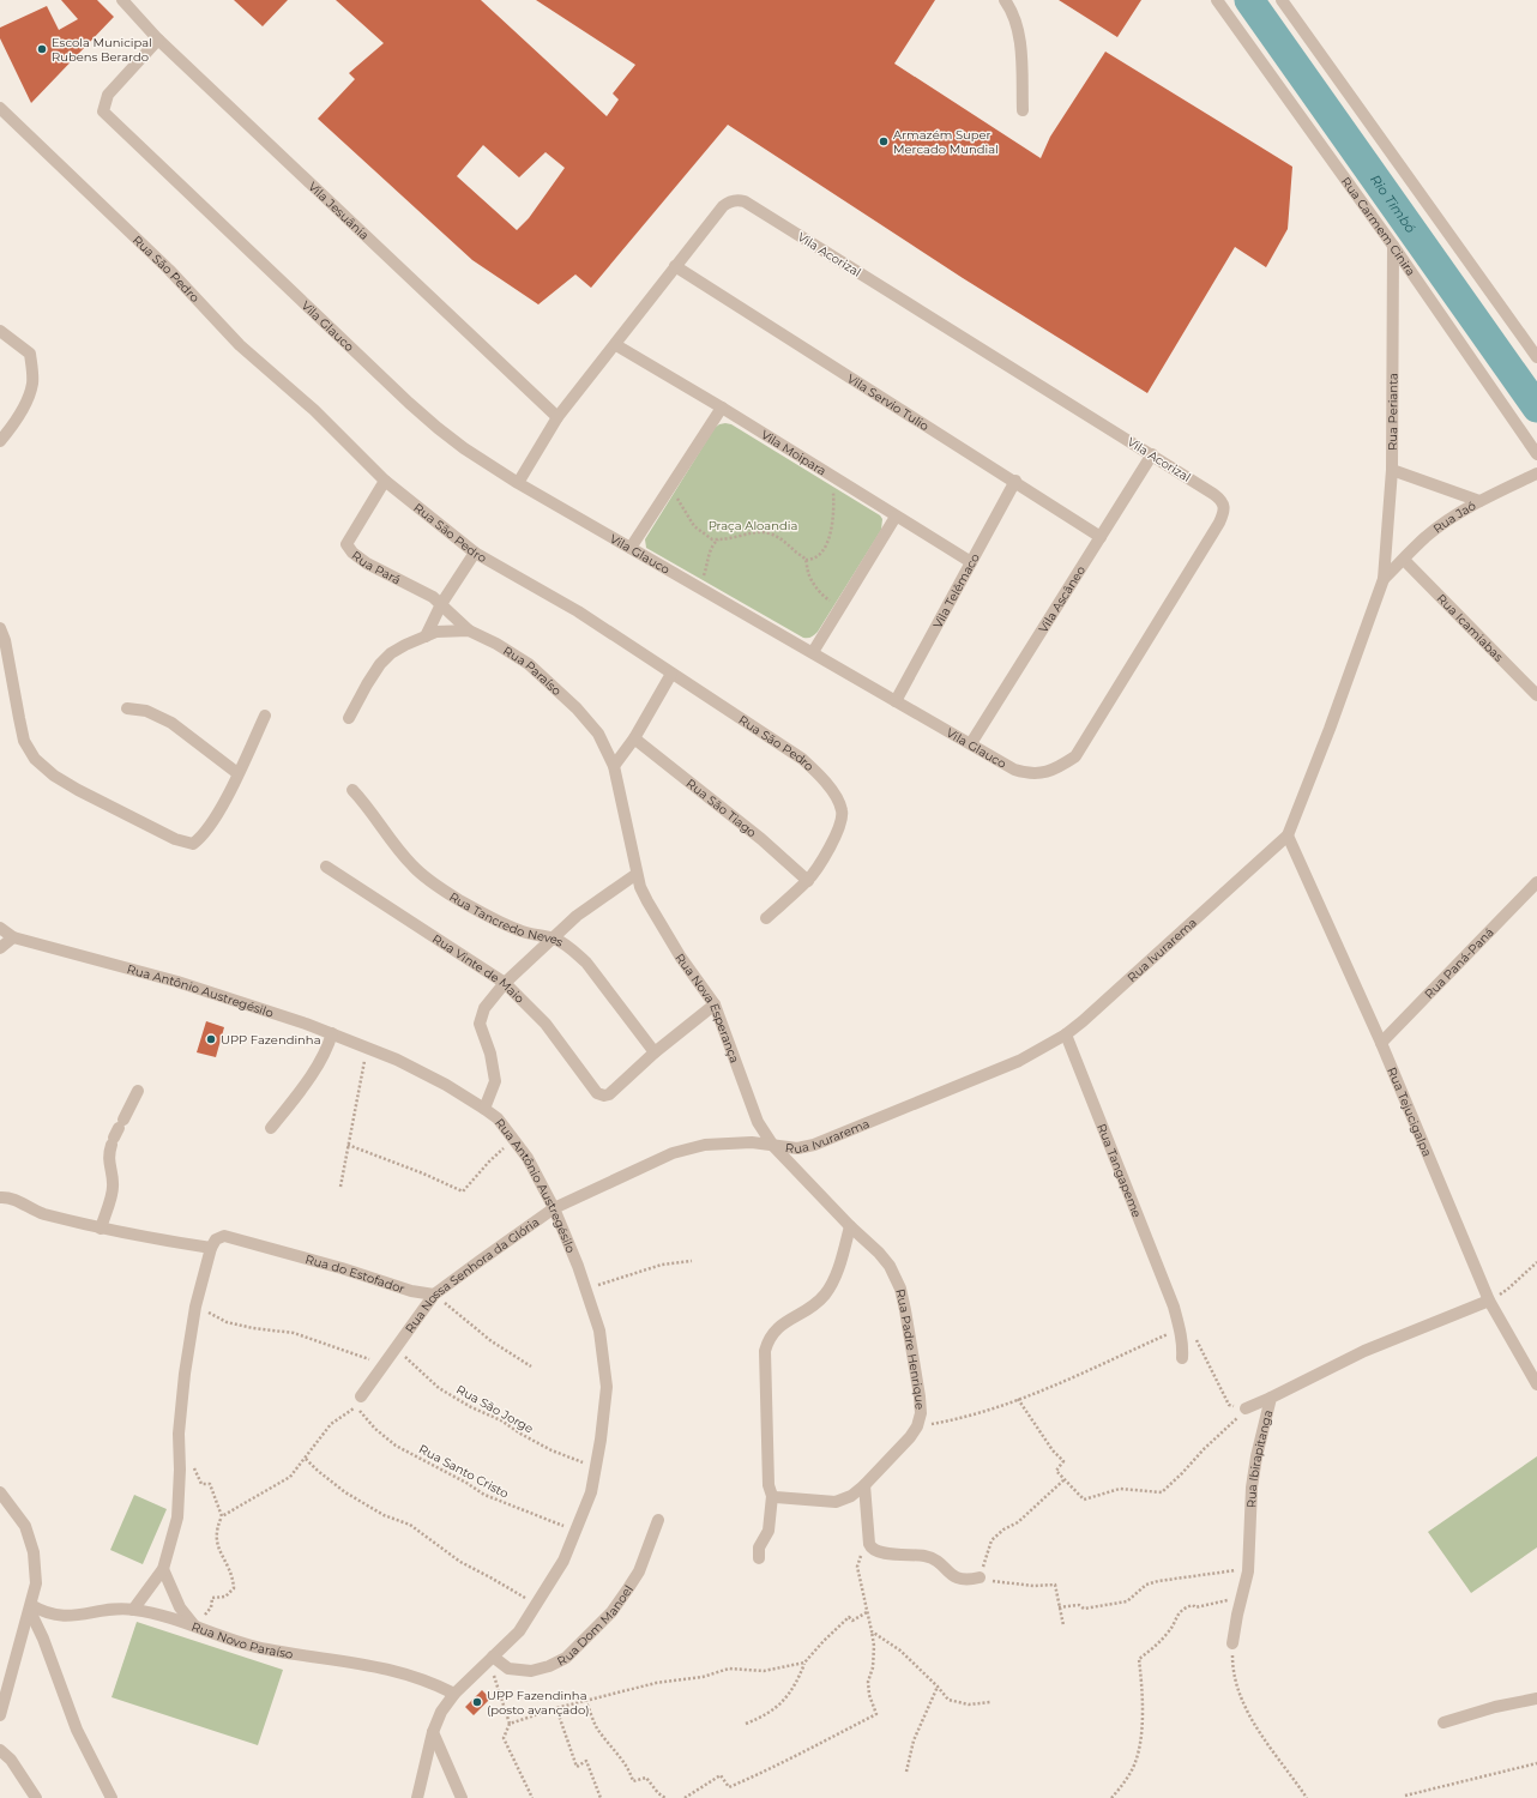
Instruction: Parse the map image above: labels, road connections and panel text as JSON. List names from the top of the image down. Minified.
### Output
{"streets":{"street":["Vila Jesuânia","Rua Carmem Cinira","Vila Acorizal","Rua São Pedro","Vila Glauco","Vila Servio Tulio","Rua Perianta","Vila Moipara","Rua Jaó","Rua Pará","Vila Telêmaco","Vila Ascâneo","Rua Icamiabas","Rua Paraíso","Rua São Tiago","Rua Tancredo Neves","Rua Ivurarema","Rua Paná-Paná","Rua Vinte de Maio","Rua Antônio Austregésilo","Rua Nova Esperança","Rua Tejucigalpa","Rua Tangapeme","Rua do Estofador","Rua Nossa Senhora da Glória","Rua Padre Henrique","Rua Ibirapitanga","Rua Dom Manoel","Rua Novo Paraíso"],"path":["Rua São Jorge","Rua Santo Cristo"]},"crossings":[["Vila Jesuânia","Vila Acorizal"],["Vila Jesuânia","Vila Glauco"],["Rua Carmem Cinira","Rua Perianta"],["Vila Acorizal","Vila Glauco"],["Vila Acorizal","Vila Servio Tulio"],["Vila Acorizal","Vila Moipara"],["Vila Acorizal","Vila Ascâneo"],["Rua São Pedro","Rua Pará"],["Rua São Pedro","Rua São Tiago"],["Vila Glauco","Vila Telêmaco"],["Vila Glauco","Vila Ascâneo"],["Vila Servio Tulio","Vila Telêmaco"],["Vila Servio Tulio","Vila Ascâneo"],["Rua Perianta","Rua Jaó"],["Rua Perianta","Rua Ivurarema"],["Vila Moipara","Vila Telêmaco"],["Rua Jaó","Rua Icamiabas"],["Rua Jaó","Rua Ivurarema"],["Rua Pará","Rua Paraíso"],["Rua Paraíso","Rua Nova Esperança"],["Rua Tancredo Neves","Rua Vinte de Maio"],["Rua Ivurarema","Rua Nova Esperança"],["Rua Ivurarema","Rua Tejucigalpa"],["Rua Ivurarema","Rua Tangapeme"],["Rua Ivurarema","Rua Nossa Senhora da Glória"],["Rua Ivurarema","Rua Padre Henrique"],["Rua Paná-Paná","Rua Tejucigalpa"],["Rua Antônio Austregésilo","Rua Nossa Senhora da Glória"],["Rua Antônio Austregésilo","Rua São Jorge"],["Rua Antônio Austregésilo","Rua Santo Cristo"],["Rua Antônio Austregésilo","Rua Dom Manoel"],["Rua Antônio Austregésilo","Rua Novo Paraíso"],["Rua Nova Esperança","Rua Nossa Senhora da Glória"],["Rua Nova Esperança","Rua Padre Henrique"],["Rua Tejucigalpa","Rua Ibirapitanga"],["Rua do Estofador","Rua Nossa Senhora da Glória"],["Rua Nossa Senhora da Glória","Rua Padre Henrique"],["Rua Nossa Senhora da Glória","Rua São Jorge"],["Rua Nossa Senhora da Glória","Rua Santo Cristo"]],"water":["Rio Timbó"],"parks":["Praça Aloandia"],"places":["Escola Municipal Rubens Berardo","Armazém Super Mercado Mundial","UPP Fazendinha","UPP Fazendinha (posto avançado)"]}
